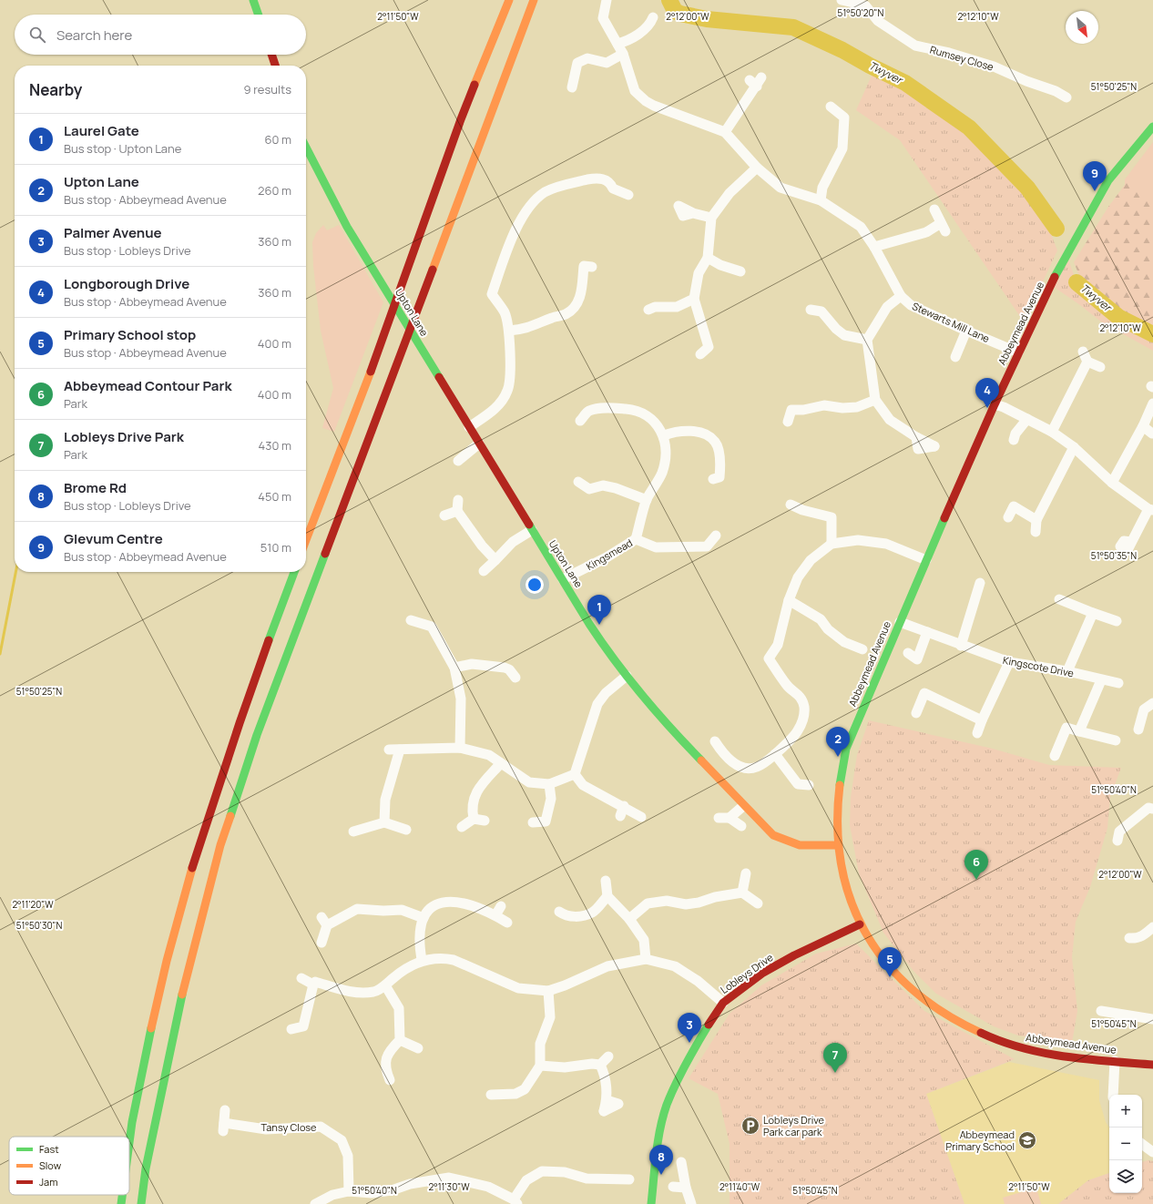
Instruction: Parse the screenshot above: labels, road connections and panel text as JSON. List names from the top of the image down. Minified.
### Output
{"streets":{"main road":["Upton Lane","Abbeymead Avenue","Lobleys Drive"],"street":["Rumsey Close","Stewarts Mill Lane","Kingsmead","Kingscote Drive","Tansy Close"]},"crossings":[["Upton Lane","Abbeymead Avenue"],["Upton Lane","Kingsmead"],["Stewarts Mill Lane","Abbeymead Avenue"],["Abbeymead Avenue","Kingscote Drive"],["Abbeymead Avenue","Lobleys Drive"]],"water":["Twyver"],"places":{"parking":["Lobleys Drive Park car park"],"school or university":["Abbeymead Primary School"]},"legend":["Fast","Slow","Jam"],"north":"bottom right","page":{"search":"Search here","heading":["Nearby","9 results"],"list":[{"mark":"1","name":"Laurel Gate","note":"Bus stop · Upton Lane","value":"60 m"},{"mark":"2","name":"Upton Lane","note":"Bus stop · Abbeymead Avenue","value":"260 m"},{"mark":"3","name":"Palmer Avenue","note":"Bus stop · Lobleys Drive","value":"360 m"},{"mark":"4","name":"Longborough Drive","note":"Bus stop · Abbeymead Avenue","value":"360 m"},{"mark":"5","name":"Primary School stop","note":"Bus stop · Abbeymead Avenue","value":"400 m"},{"mark":"6","name":"Abbeymead Contour Park","note":"Park","value":"400 m"},{"mark":"7","name":"Lobleys Drive Park","note":"Park","value":"430 m"},{"mark":"8","name":"Brome Rd","note":"Bus stop · Lobleys Drive","value":"450 m"},{"mark":"9","name":"Glevum Centre","note":"Bus stop · Abbeymead Avenue","value":"510 m"}],"pins":["9","4","1","2","6","5","3","7","8"],"map_buttons":["+","−"]},"coordinates":["51°50'20\"N","2°11'50\"W","2°12'00\"W","2°12'10\"W","51°50'25\"N","51°50'35\"N","51°50'40\"N","2°11'20\"W","51°50'30\"N","51°50'45\"N","2°11'30\"W","2°11'40\"W"]}
